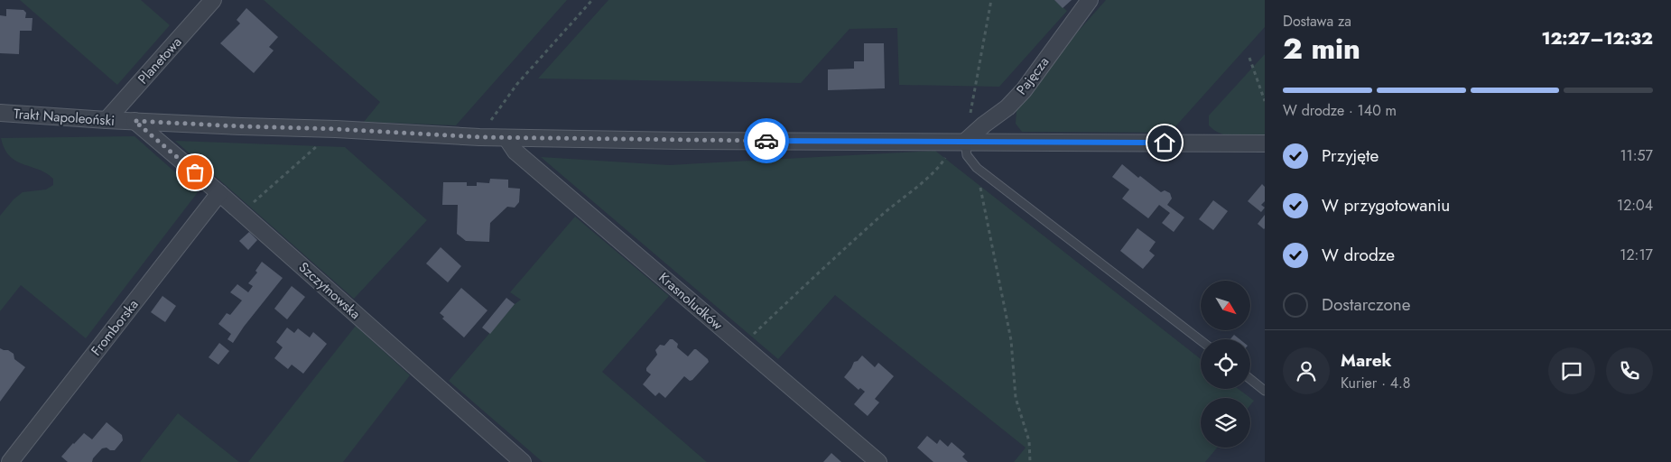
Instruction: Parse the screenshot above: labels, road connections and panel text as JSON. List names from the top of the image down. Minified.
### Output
{"streets":{"street":["Planetowa","Pajęcza","Trakt Napoleoński","Szczytnowska","Krasnoludków","Fromborska"]},"crossings":[["Planetowa","Trakt Napoleoński"],["Pajęcza","Trakt Napoleoński"],["Trakt Napoleoński","Szczytnowska"],["Trakt Napoleoński","Krasnoludków"],["Szczytnowska","Fromborska"]],"north":"bottom right","page":{"heading":["2 min","Dostawa za","12:27–12:32"],"panel":["Marek","Kurier · 4.8"],"bar":"W drodze · 140 m","list":[["Przyjęte","11:57"],["W przygotowaniu","12:04"],["W drodze","12:17"],"Dostarczone"]}}
